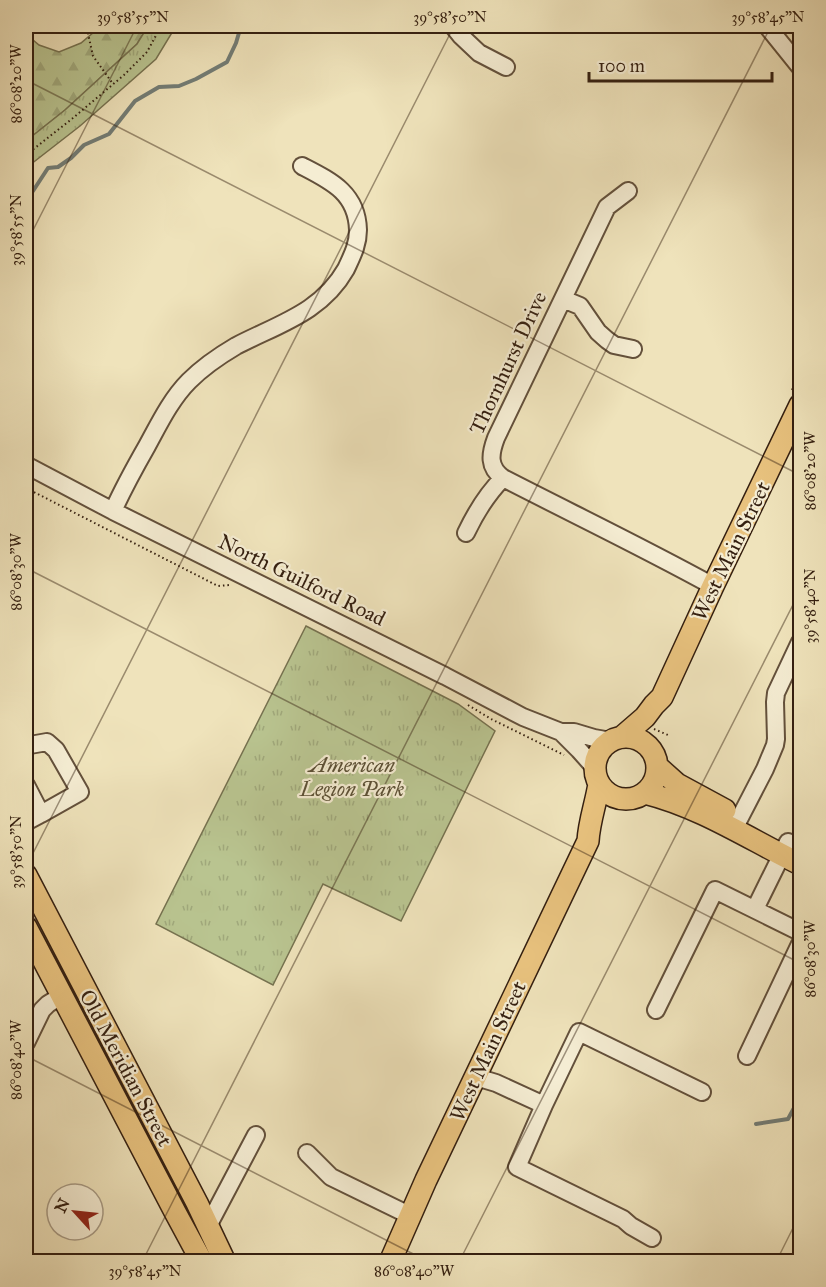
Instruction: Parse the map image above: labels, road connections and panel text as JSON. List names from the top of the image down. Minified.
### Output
{"streets":{"main road":["West Main Street","Old Meridian Street"],"street":["Thornhurst Drive","North Guilford Road"]},"crossings":[["West Main Street","North Guilford Road"]],"parks":["American Legion Park"],"scale_bar":"100 m","north":"top left","coordinates":["39°58'55\"N","39°58'50\"N","39°58'45\"N","86°08'20\"W","86°08'30\"W","39°58'40\"N","86°08'40\"W"]}
